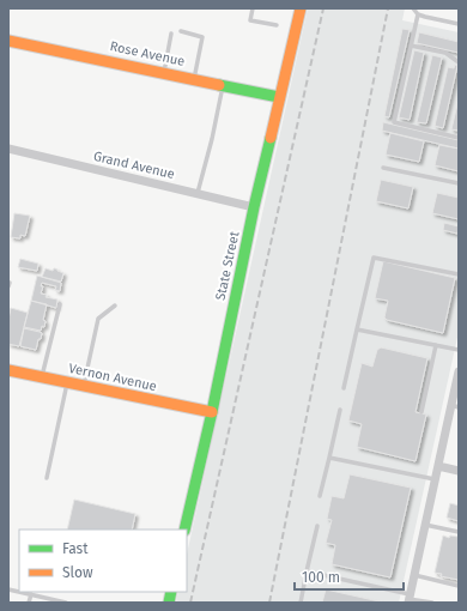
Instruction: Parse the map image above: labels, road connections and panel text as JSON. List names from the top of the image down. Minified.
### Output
{"streets":{"street":["Rose Avenue","Grand Avenue","State Street","Vernon Avenue"]},"crossings":[["Rose Avenue","State Street"],["Grand Avenue","State Street"],["State Street","Vernon Avenue"]],"legend":["Fast","Slow"],"scale_bar":"100 m"}
